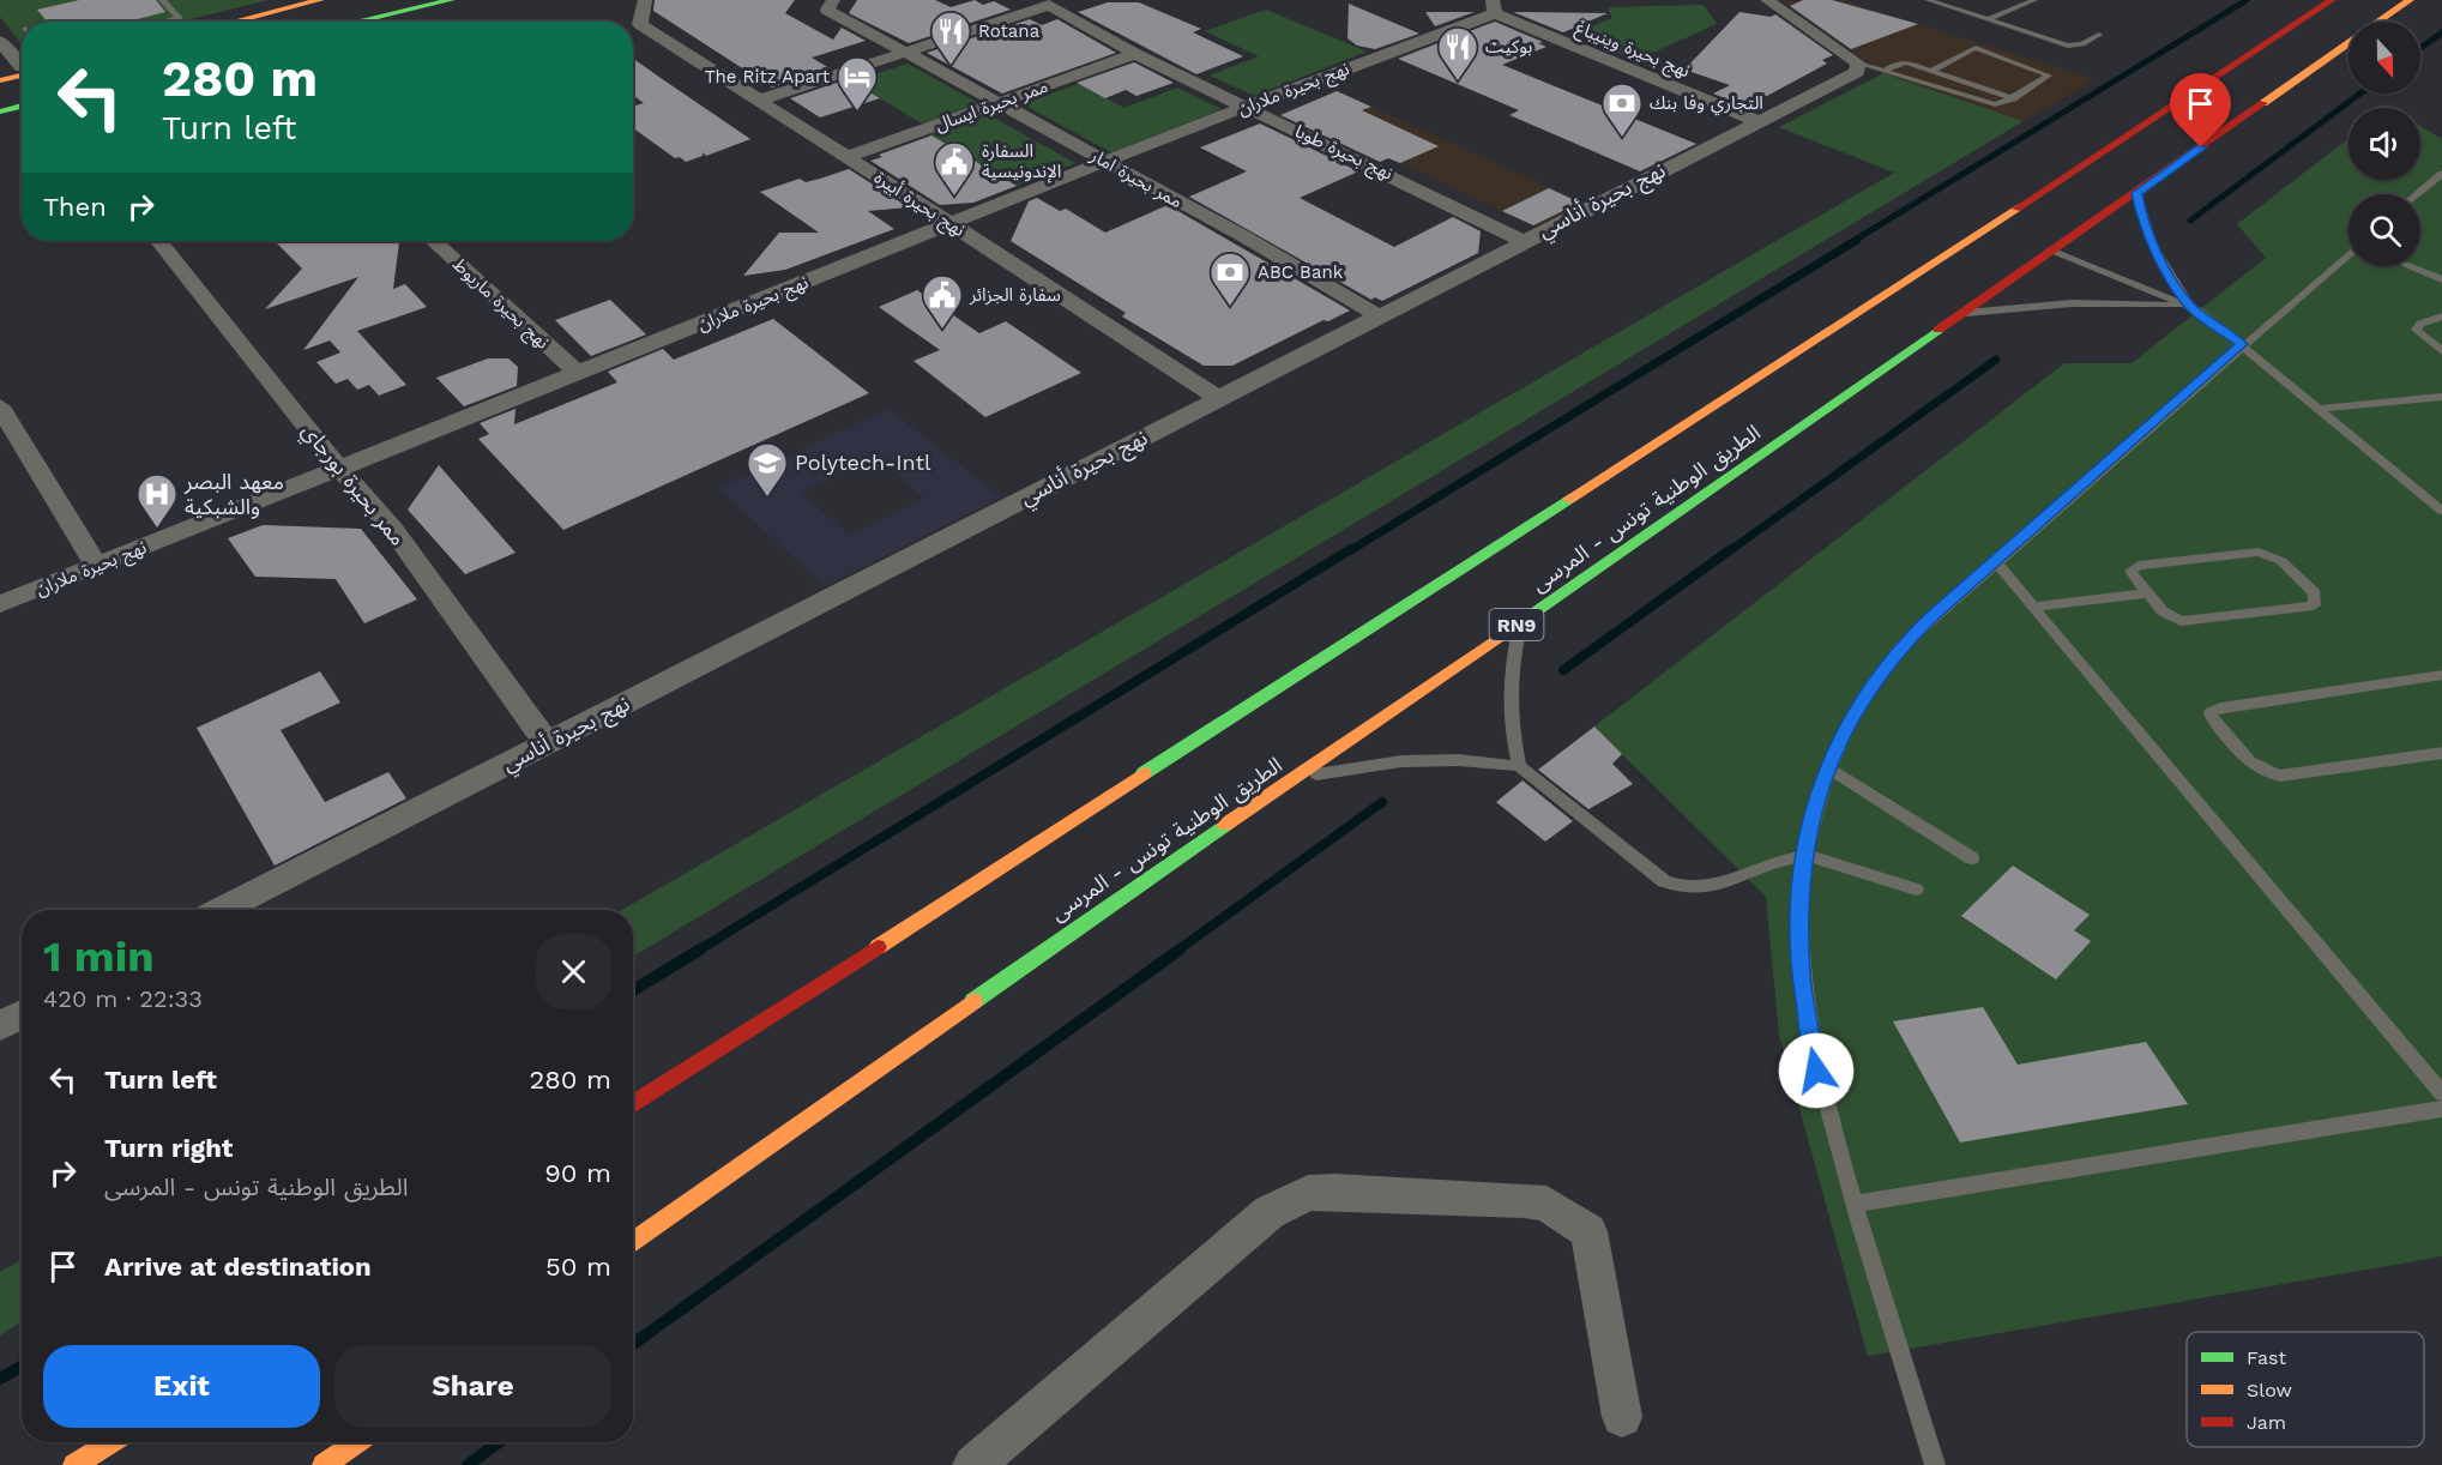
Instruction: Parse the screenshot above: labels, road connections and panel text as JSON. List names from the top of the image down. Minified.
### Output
{"streets":{"main road":["الطريق الوطنية تونس - المرسى","RN9"],"street":["نهج بحيرة وينيباغ","نهج بحيرة ملاران","ممر بحيرة ايسال","نهج بحيرة طوبا","ممر بحيرة امار","نهج بحيرة أناسي","نهج بحيرة أبيرة","نهج بحيرة ماريوط","ممر بحيرة بورجاي"]},"crossings":[["نهج بحيرة وينيباغ","نهج بحيرة ملاران"],["نهج بحيرة وينيباغ","نهج بحيرة أناسي"],["نهج بحيرة ملاران","نهج بحيرة طوبا"],["نهج بحيرة ملاران","ممر بحيرة امار"],["نهج بحيرة ملاران","نهج بحيرة أبيرة"],["نهج بحيرة ملاران","نهج بحيرة ماريوط"],["نهج بحيرة ملاران","ممر بحيرة بورجاي"],["ممر بحيرة ايسال","نهج بحيرة طوبا"],["ممر بحيرة ايسال","ممر بحيرة امار"],["ممر بحيرة ايسال","نهج بحيرة أبيرة"],["نهج بحيرة طوبا","ممر بحيرة امار"],["نهج بحيرة طوبا","نهج بحيرة أناسي"],["نهج بحيرة طوبا","نهج بحيرة أبيرة"],["ممر بحيرة امار","نهج بحيرة أناسي"],["نهج بحيرة أناسي","نهج بحيرة أبيرة"],["نهج بحيرة أناسي","ممر بحيرة بورجاي"]],"places":{"restaurant":["Rotana","بوكيت"],"hotel":["The Ritz Apart"],"bank":["التجاري وفا بنك","ABC Bank"],"public building":["السفارة الإندونيسية","سفارة الجزائر"],"school or university":["Polytech-Intl"],"hospital":["معهد البصر والشبكية"]},"legend":["Fast","Slow","Jam"],"north":"bottom","page":{"turn":["280 m","Turn left"],"then":"Then","heading":["1 min","420 m · 22:33"],"list":[{"name":"Turn left","value":"280 m"},{"name":"Turn right","note":"الطريق الوطنية تونس - المرسى","value":"90 m"},{"name":"Arrive at destination","value":"50 m"}],"buttons":["Exit","Share"]}}
